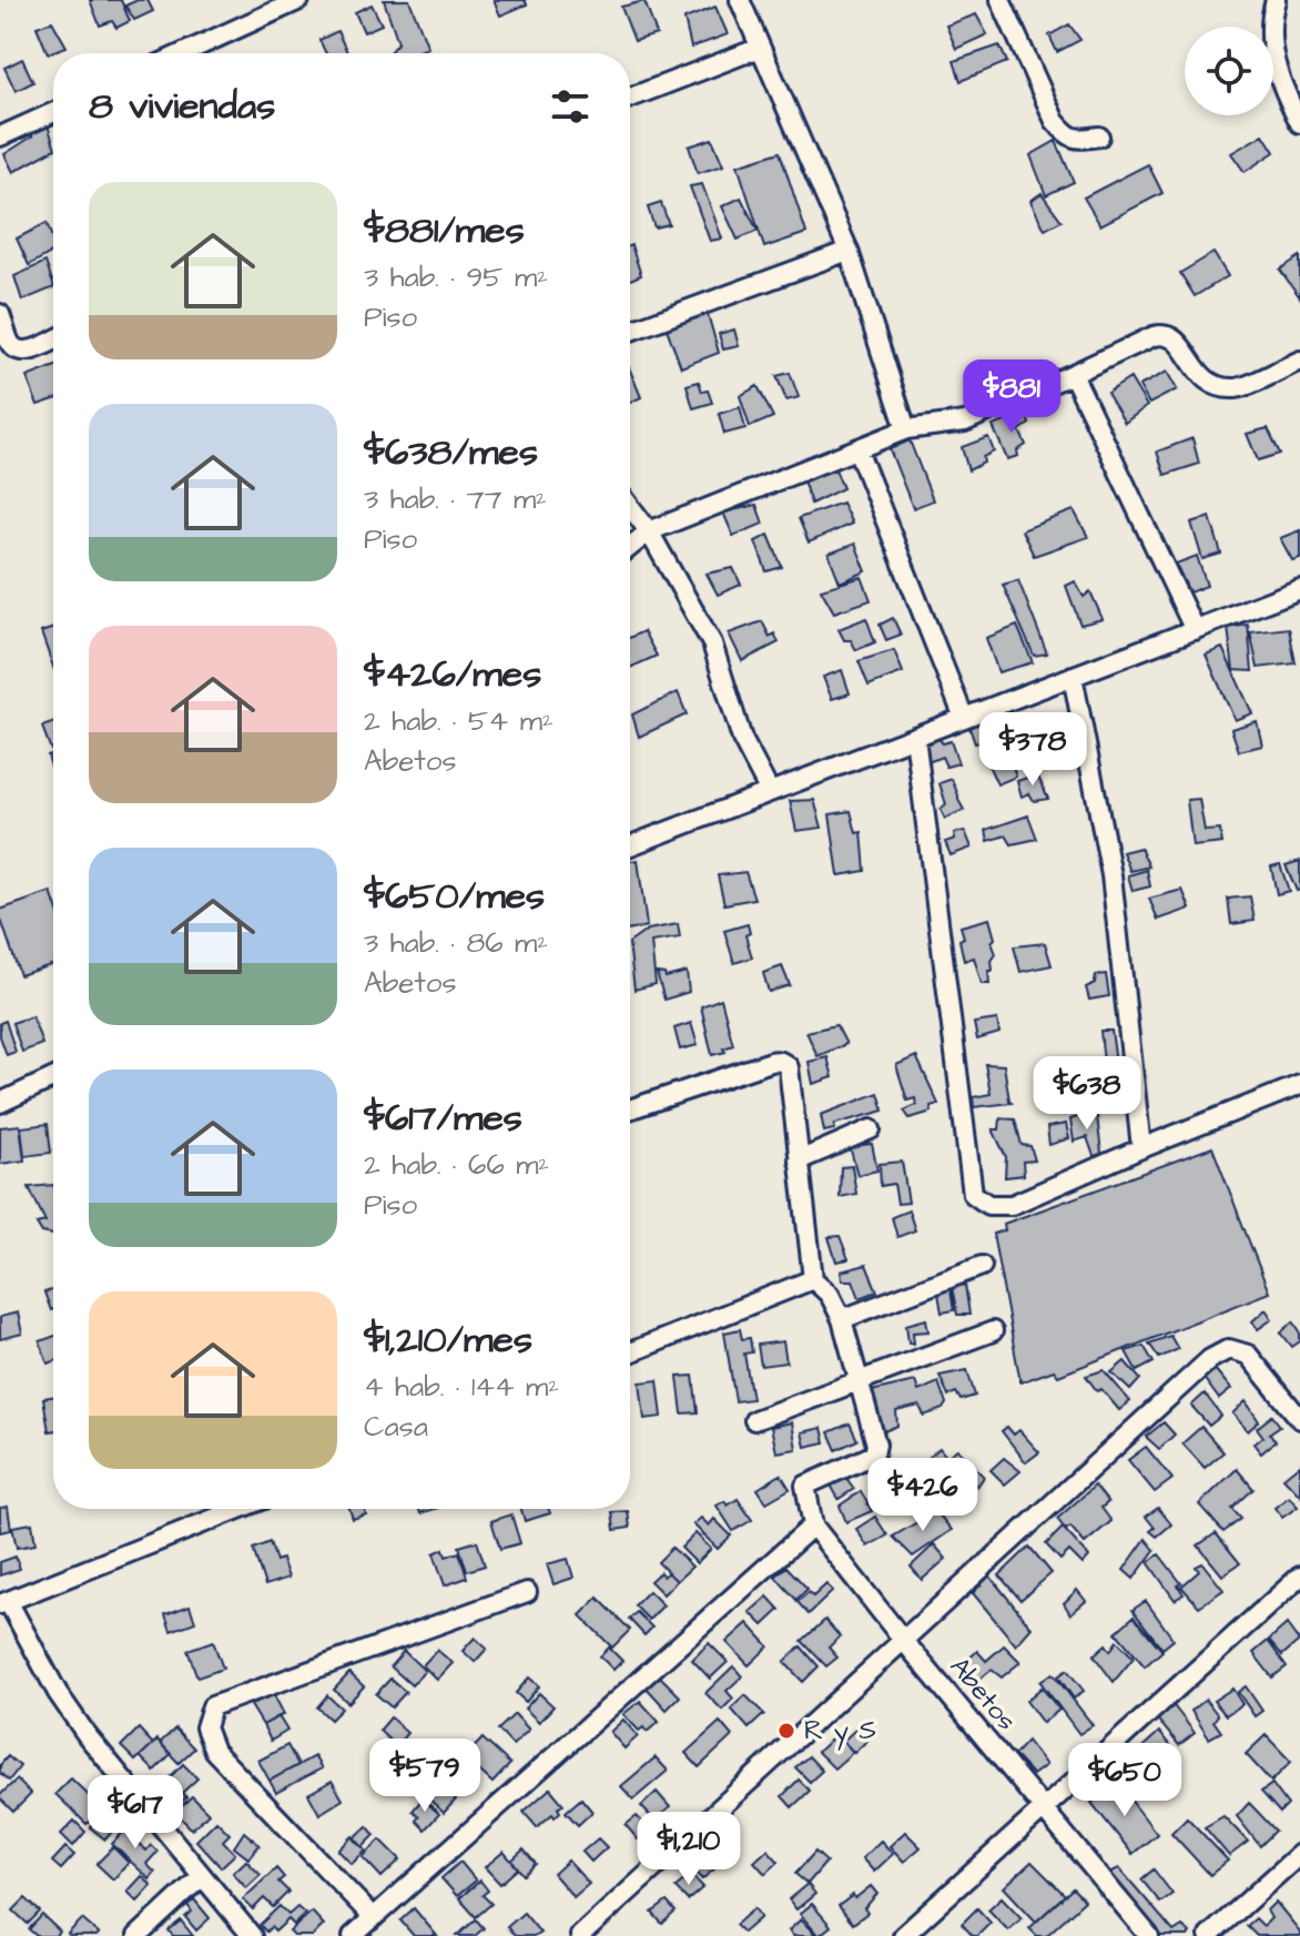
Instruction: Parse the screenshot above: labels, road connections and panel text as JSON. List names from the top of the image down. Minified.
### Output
{"streets":{"street":["Abetos"]},"places":["R y S"],"page":{"heading":"8 viviendas","list":[{"name":"$881/mes","note":"3 hab. · 95 m² · Piso"},{"name":"$638/mes","note":"3 hab. · 77 m² · Piso"},{"name":"$426/mes","note":"2 hab. · 54 m² · Abetos"},{"name":"$650/mes","note":"3 hab. · 86 m² · Abetos"},{"name":"$617/mes","note":"2 hab. · 66 m² · Piso"},{"name":"$1,210/mes","note":"4 hab. · 144 m² · Casa"}],"price":["$881","$378","$638","$426","$579","$650","$617","$1,210"]}}
